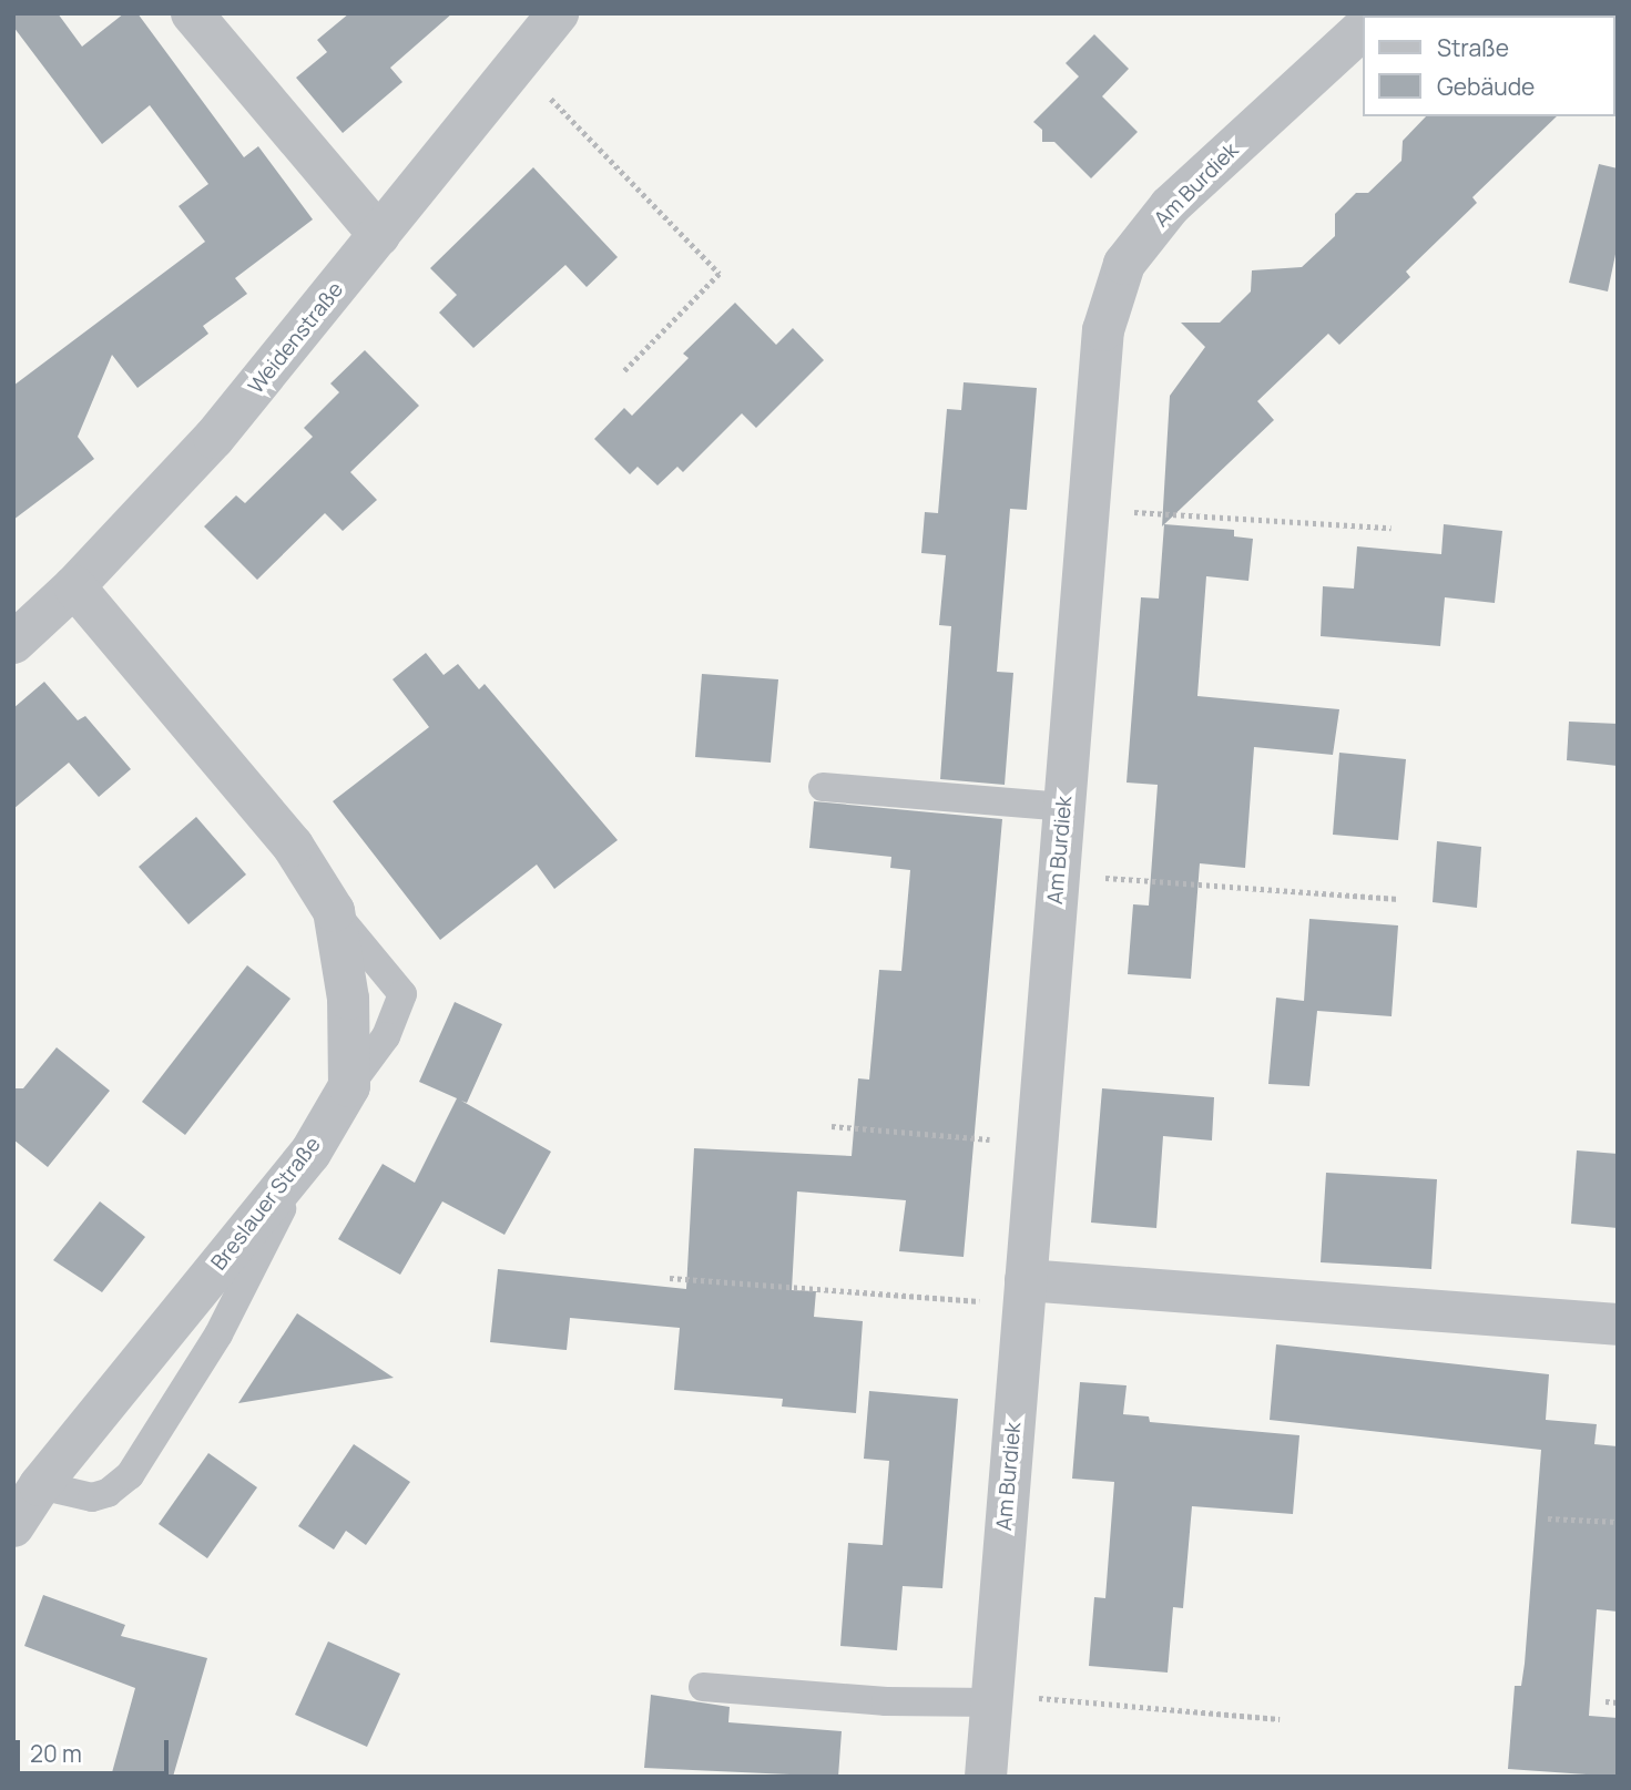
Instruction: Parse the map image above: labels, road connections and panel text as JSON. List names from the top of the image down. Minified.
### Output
{"streets":{"street":["Am Burdiek","Weidenstraße","Breslauer Straße"]},"crossings":[["Weidenstraße","Breslauer Straße"]],"legend":["Straße","Gebäude"],"scale_bar":"20 m"}
